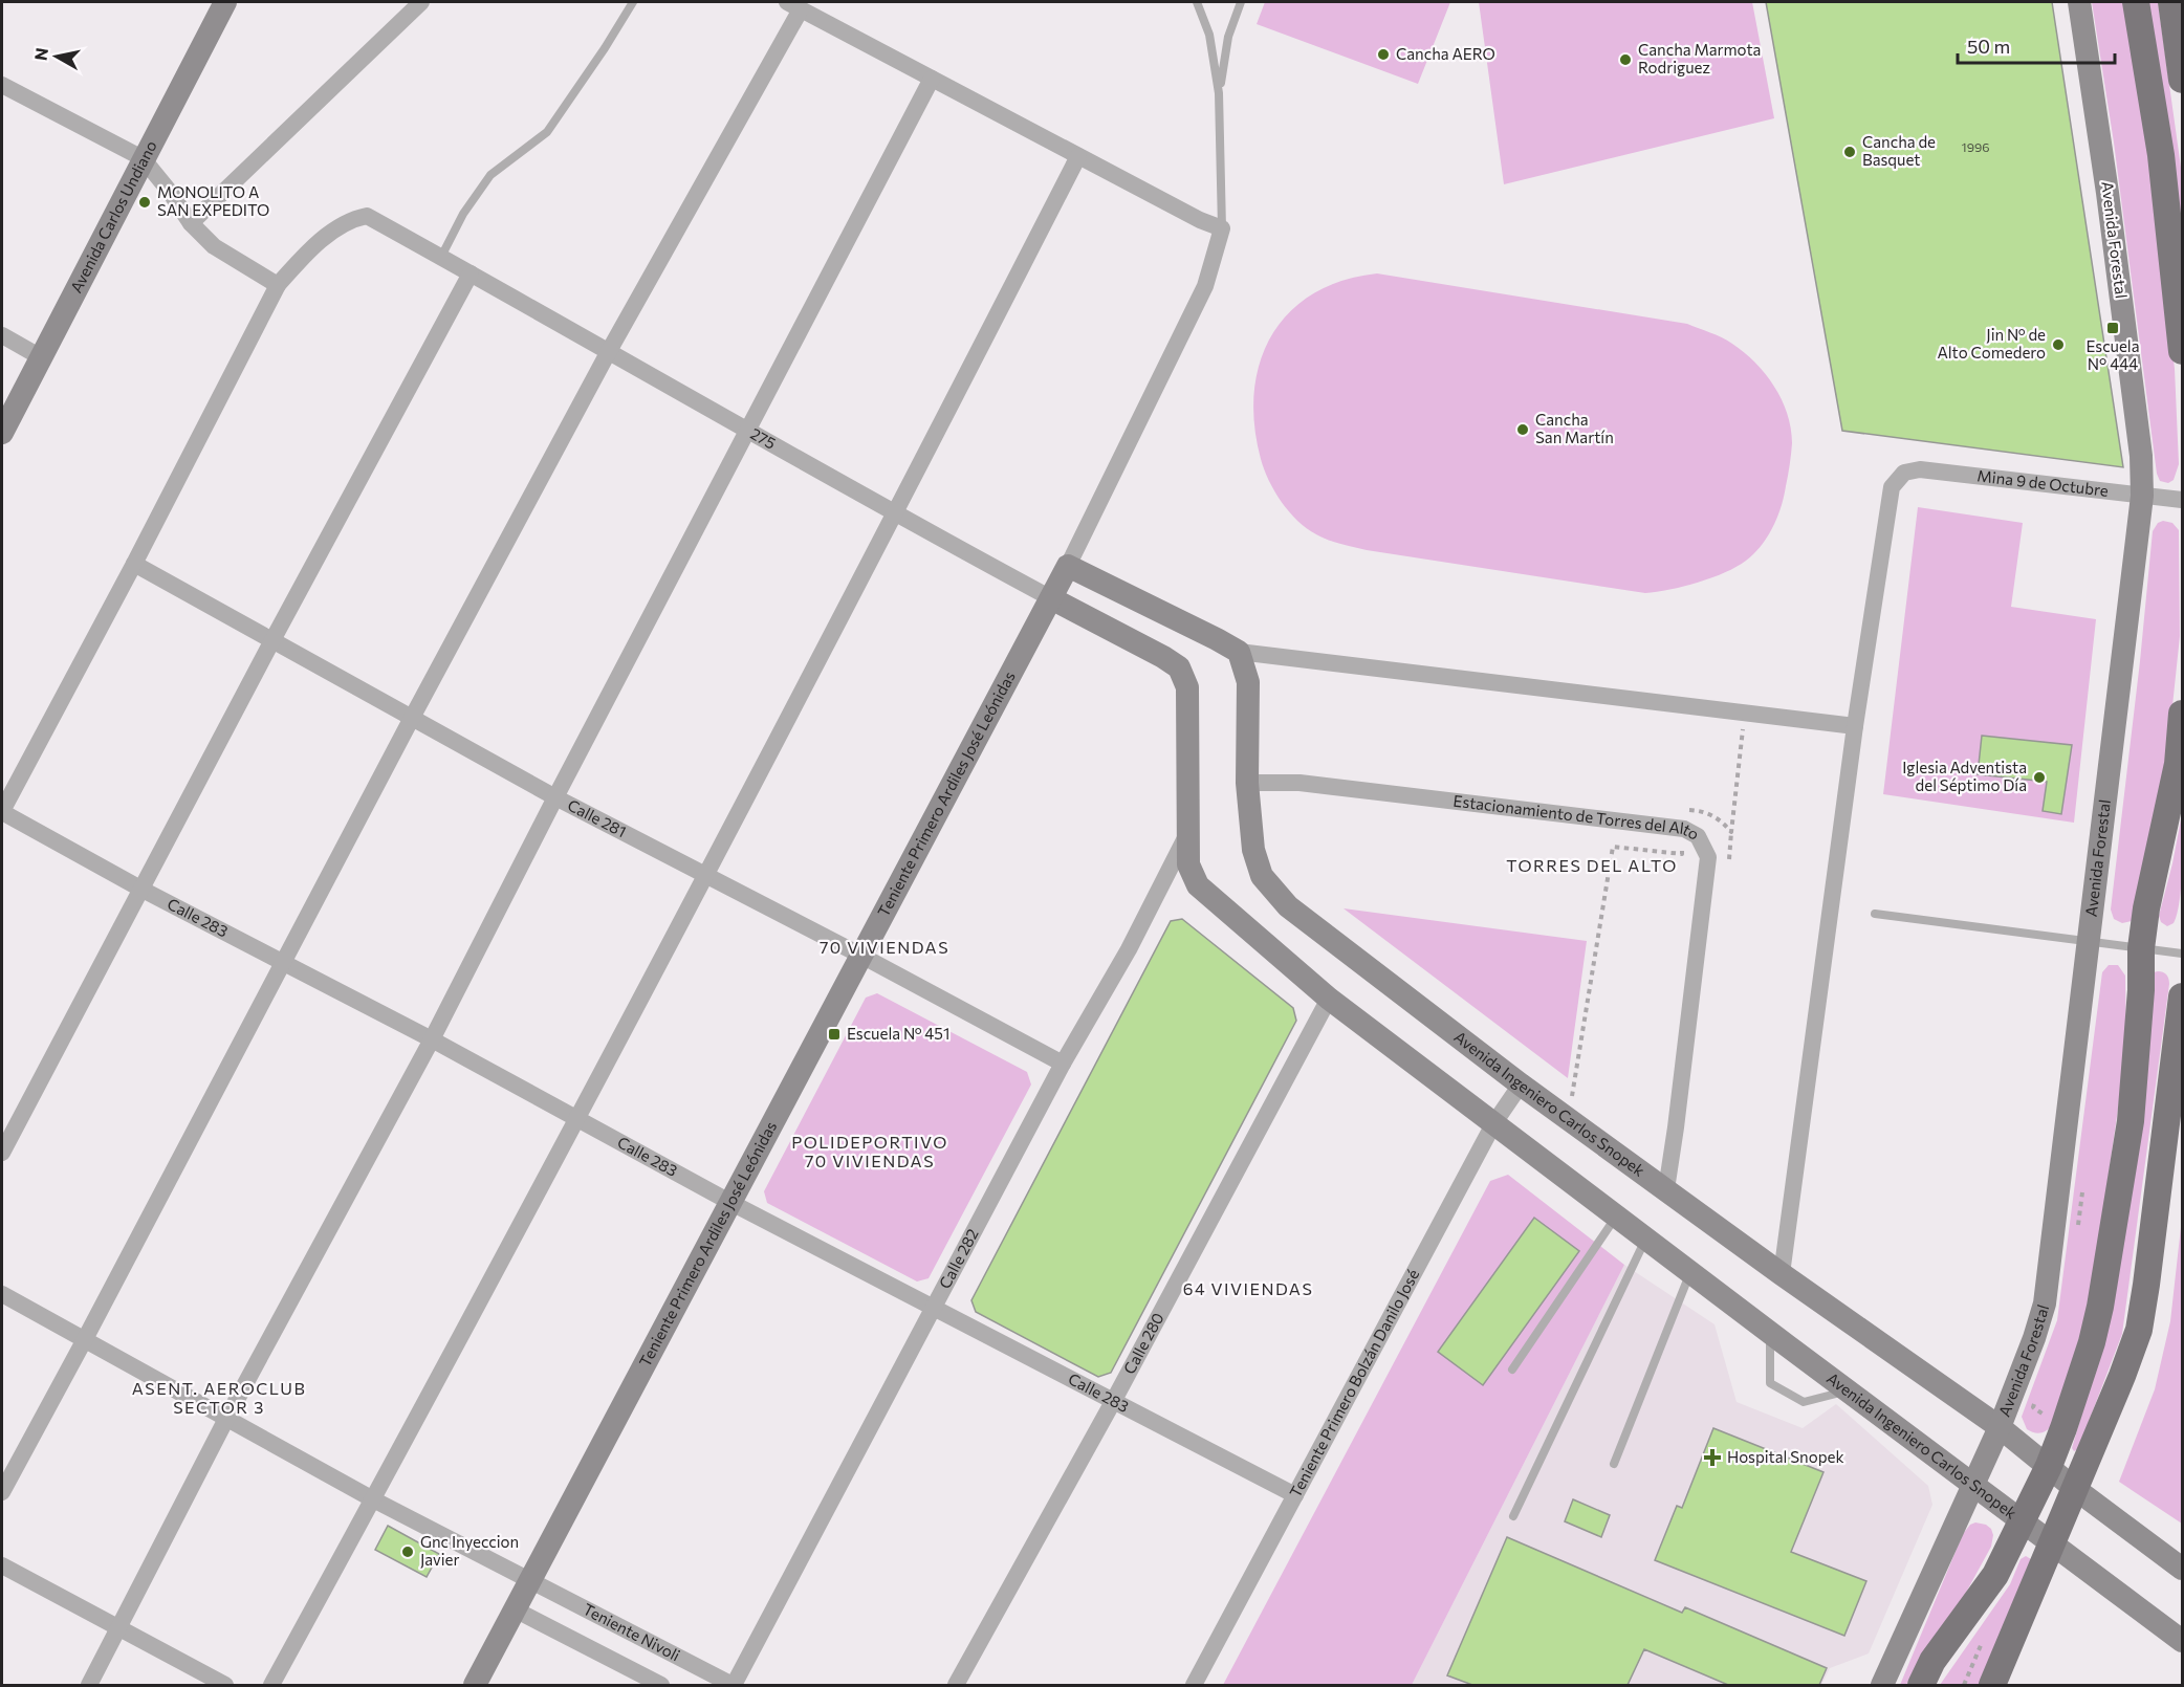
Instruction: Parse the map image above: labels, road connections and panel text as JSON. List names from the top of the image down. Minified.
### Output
{"streets":{"street":["Avenida Carlos Undiano","Avenida Forestal","275","Mina 9 de Octubre","Teniente Primero Ardiles José Leónidas","Calle 281","Estacionamiento de Torres del Alto","Calle 283","Avenida Ingeniero Carlos Snopek","Calle 282","Calle 280","Teniente Primero Bolzán Danilo José","Teniente Nivoli"]},"crossings":[["Avenida Forestal","Mina 9 de Octubre"],["Avenida Forestal","Avenida Ingeniero Carlos Snopek"],["275","Teniente Primero Ardiles José Leónidas"],["275","Avenida Ingeniero Carlos Snopek"],["Teniente Primero Ardiles José Leónidas","Calle 281"],["Teniente Primero Ardiles José Leónidas","Calle 283"],["Teniente Primero Ardiles José Leónidas","Teniente Nivoli"],["Calle 281","Calle 282"],["Estacionamiento de Torres del Alto","Avenida Ingeniero Carlos Snopek"],["Calle 283","Calle 282"],["Calle 283","Calle 280"],["Calle 283","Teniente Primero Bolzán Danilo José"],["Avenida Ingeniero Carlos Snopek","Calle 282"],["Avenida Ingeniero Carlos Snopek","Calle 280"],["Avenida Ingeniero Carlos Snopek","Teniente Primero Bolzán Danilo José"],["Calle 282","Teniente Nivoli"]],"districts":["TORRES DEL ALTO","70 VIVIENDAS","POLIDEPORTIVO 70 VIVIENDAS","64 VIVIENDAS","ASENT. AEROCLUB SECTOR 3"],"places":{"other":["Cancha AERO","Cancha Marmota Rodriguez","Cancha de Basquet","MONOLITO A SAN EXPEDITO","Jin Nº de Alto Comedero","Cancha San Martín","Iglesia Adventista del Séptimo Día","Gnc Inyeccion Javier"],"transit":["Escuela N° 444","Escuela Nº 451"],"health":["Hospital Snopek"]},"house_numbers":["1996"],"scale_bar":"50 m","north":"left"}
